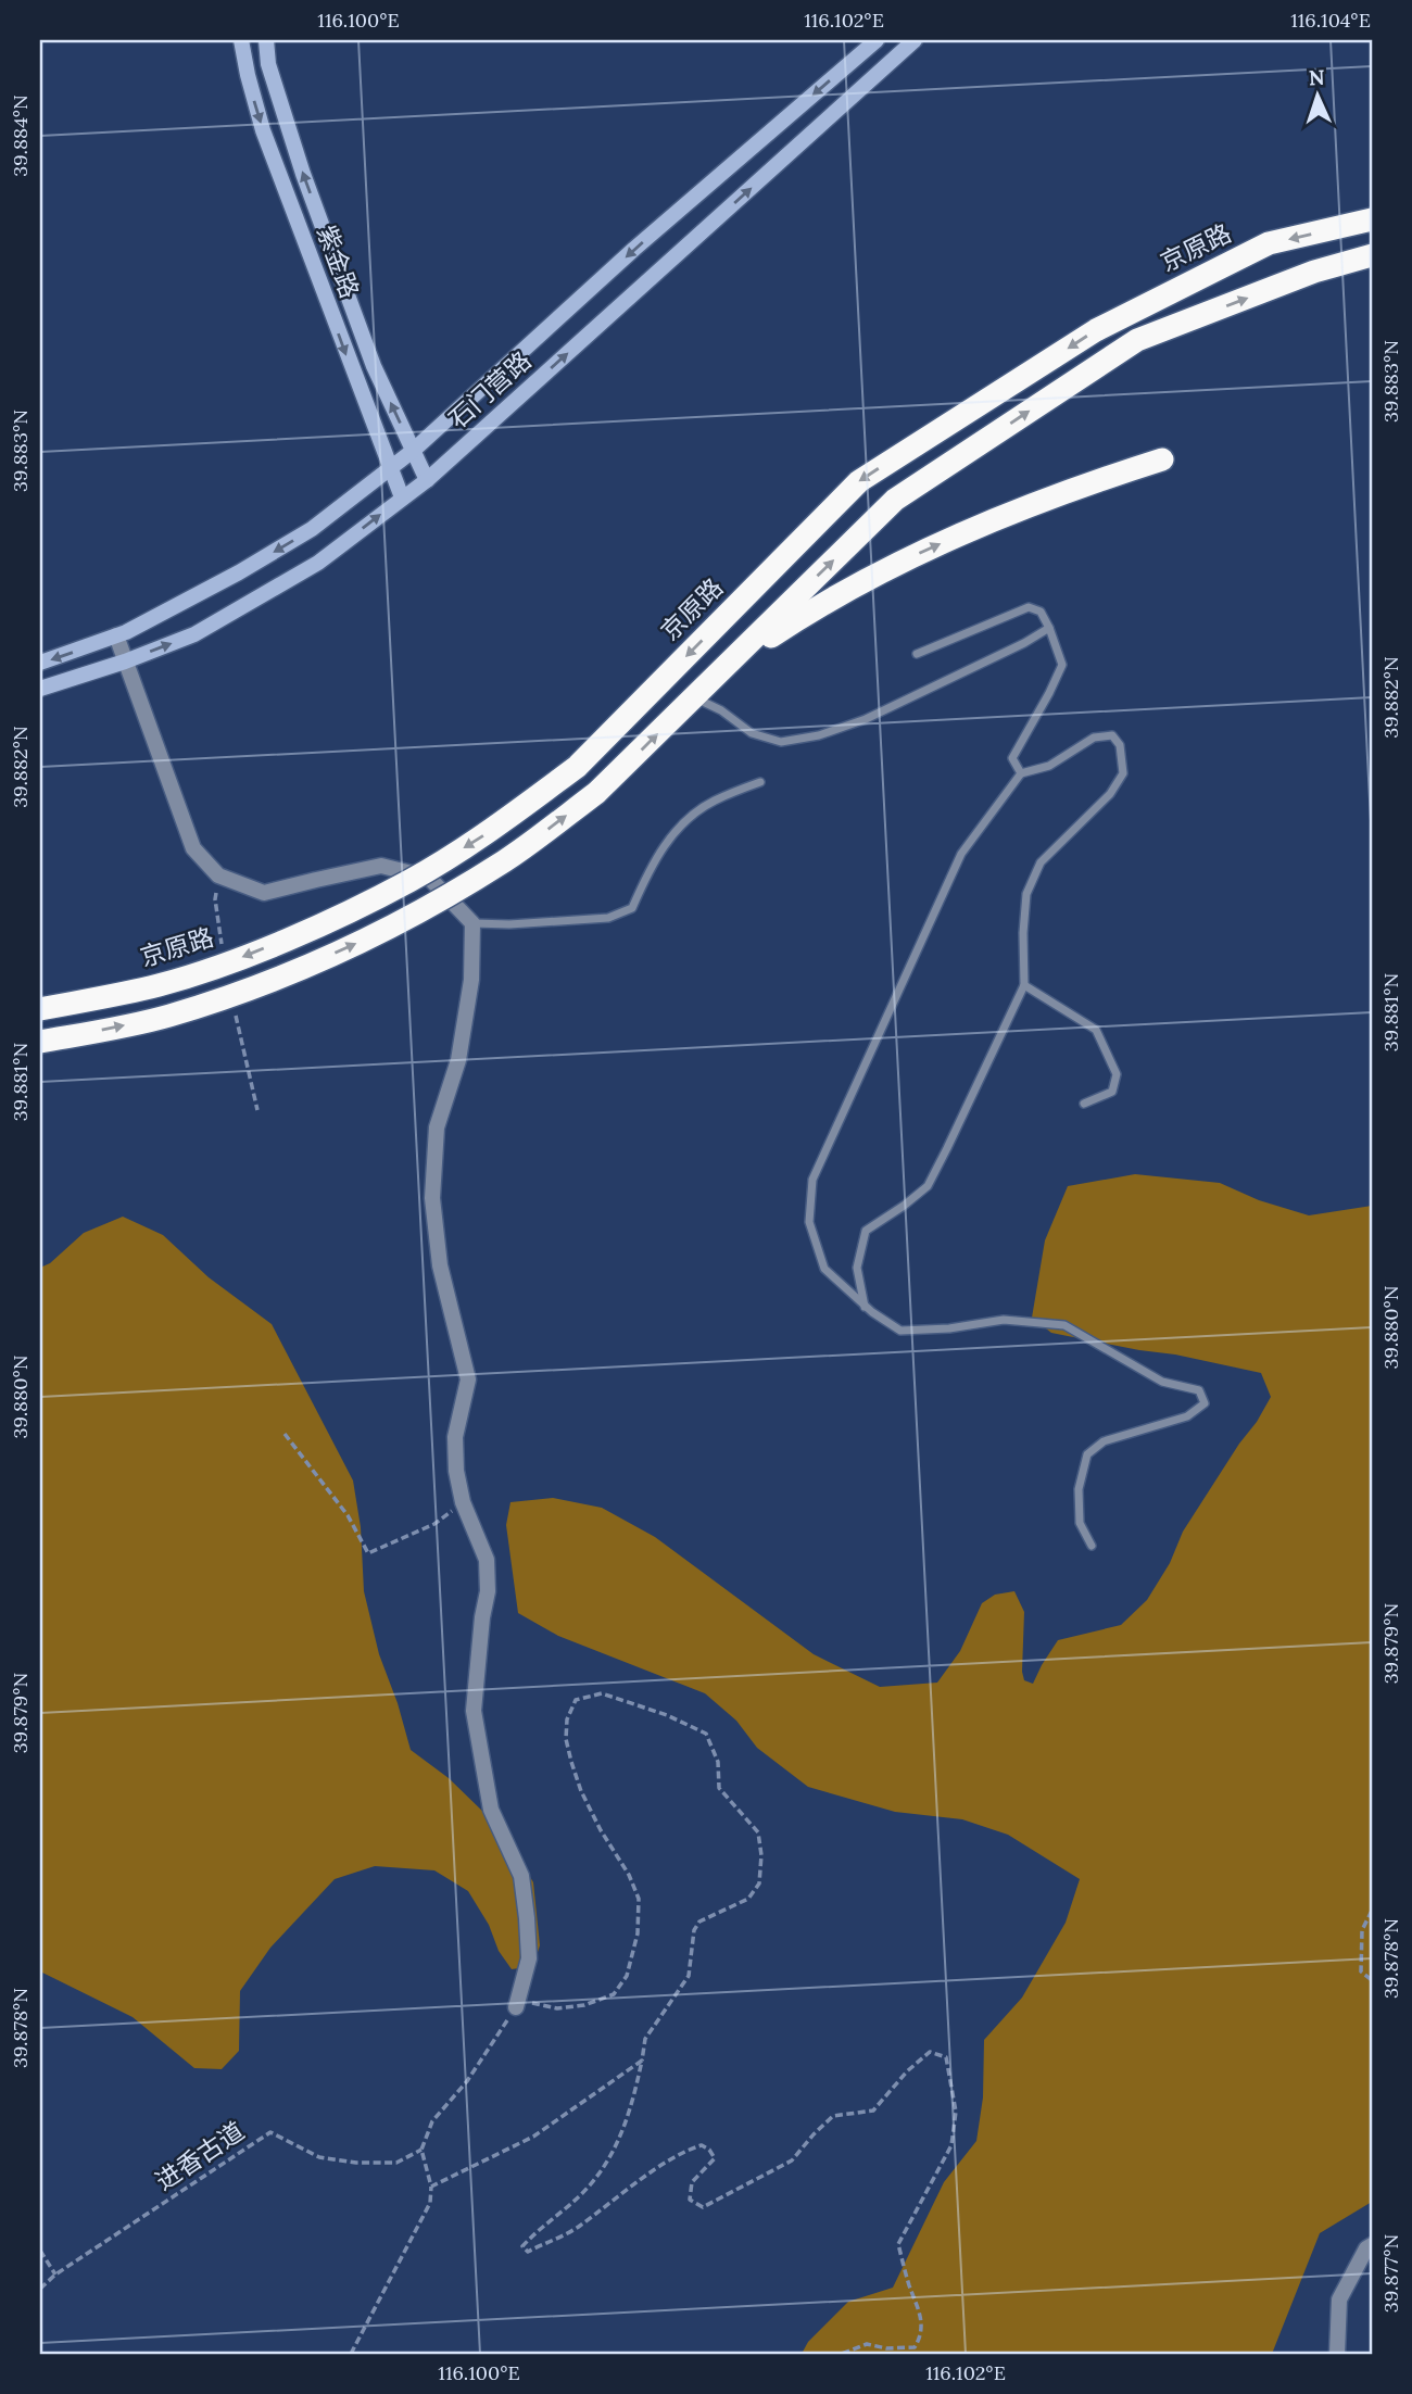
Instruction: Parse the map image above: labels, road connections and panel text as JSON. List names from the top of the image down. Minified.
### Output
{"streets":{"highway":["京原路"],"main road":["紫金路","石门营路"],"path":["进香古道"]},"crossings":[["紫金路","石门营路"]],"north":"top","coordinates":["116.100°E","116.102°E","116.104°E","39.884°N","39.883°N","39.882°N","39.881°N","39.880°N","39.879°N","39.878°N","39.877°N"]}
